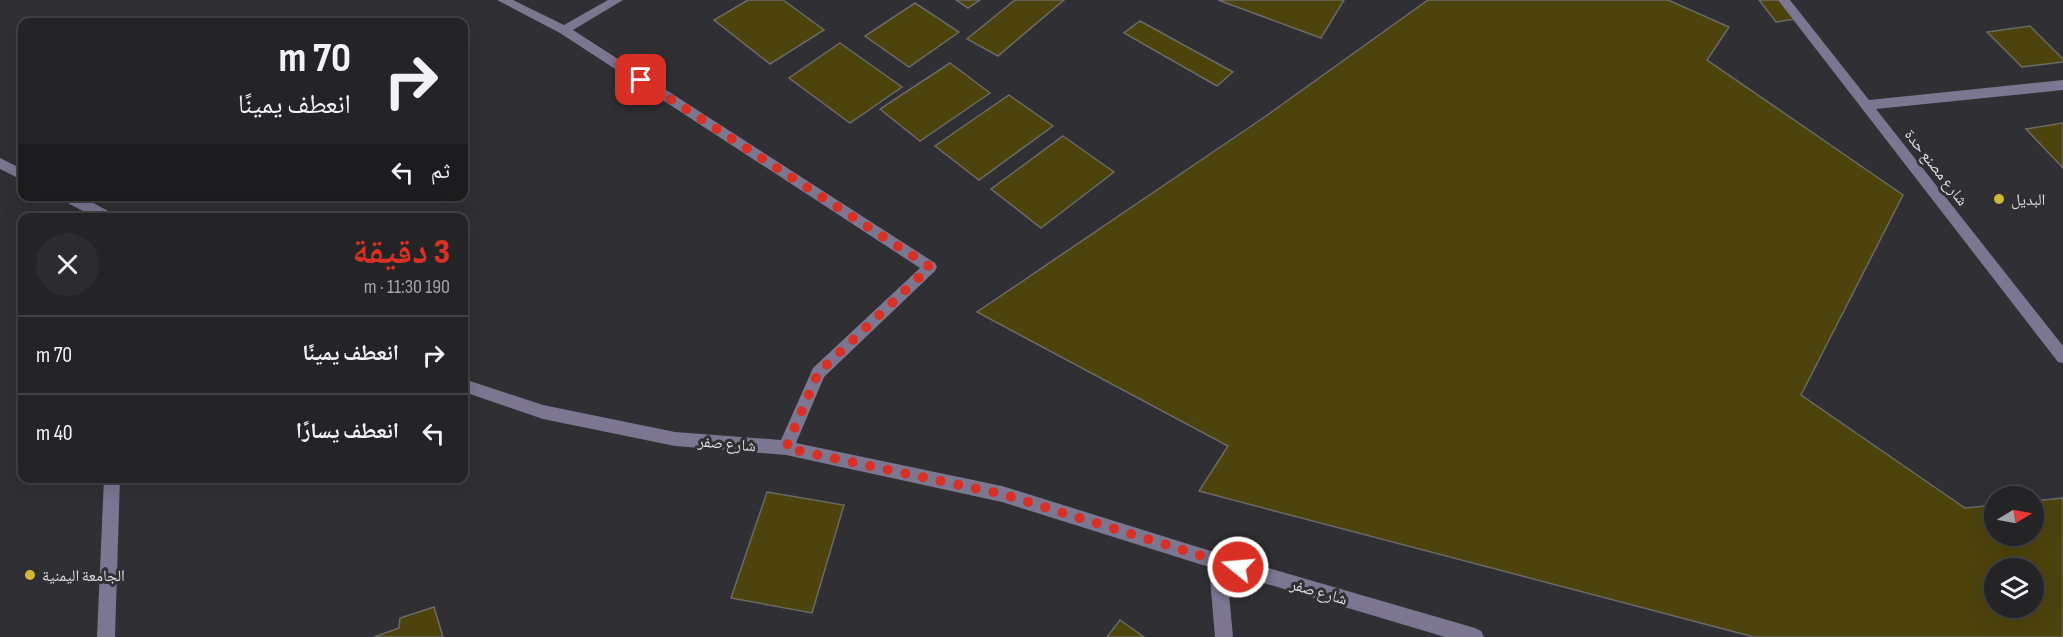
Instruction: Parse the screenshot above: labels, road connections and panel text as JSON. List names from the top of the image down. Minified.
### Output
{"streets":{"street":["شارع مصنع حدة","شارع صفر"]},"places":["البديل","الجامعة اليمنية"],"north":"right","page":{"turn":["70 m","انعطف يمينًا"],"then":"ثم","heading":["3 دقيقة","190 m · 11:30"],"list":[{"name":"انعطف يمينًا","value":"70 m"},{"name":"انعطف يسارًا","value":"40 m"}]}}
